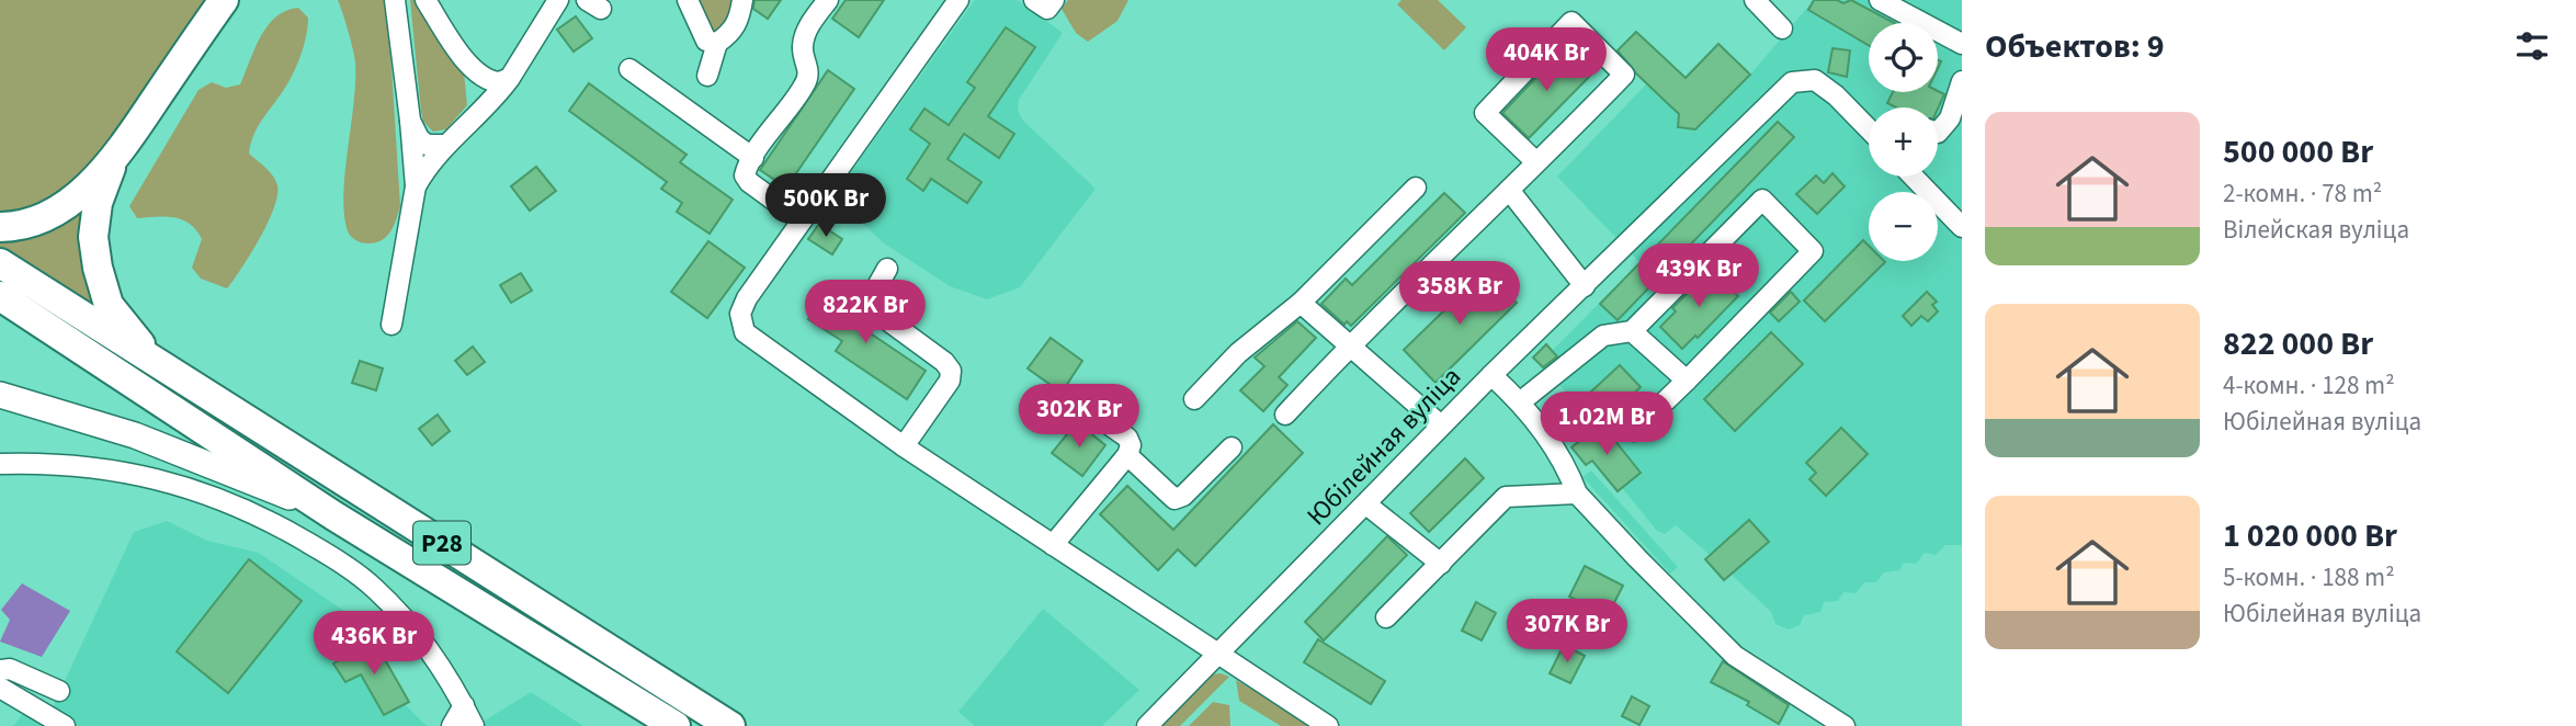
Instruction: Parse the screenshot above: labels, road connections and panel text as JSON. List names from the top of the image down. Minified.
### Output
{"streets":{"highway":["Р28"],"street":["Юбілейная вуліца"]},"page":{"heading":"Объектов: 9","map_buttons":["+","−"],"price":["404K Br","500K Br","439K Br","358K Br","822K Br","302K Br","1.02M Br","307K Br","436K Br"],"list":[{"name":"500 000 Br","note":"2-комн. · 78 m² · Вілейская вуліца"},{"name":"822 000 Br","note":"4-комн. · 128 m² · Юбілейная вуліца"},{"name":"1 020 000 Br","note":"5-комн. · 188 m² · Юбілейная вуліца"}]}}
